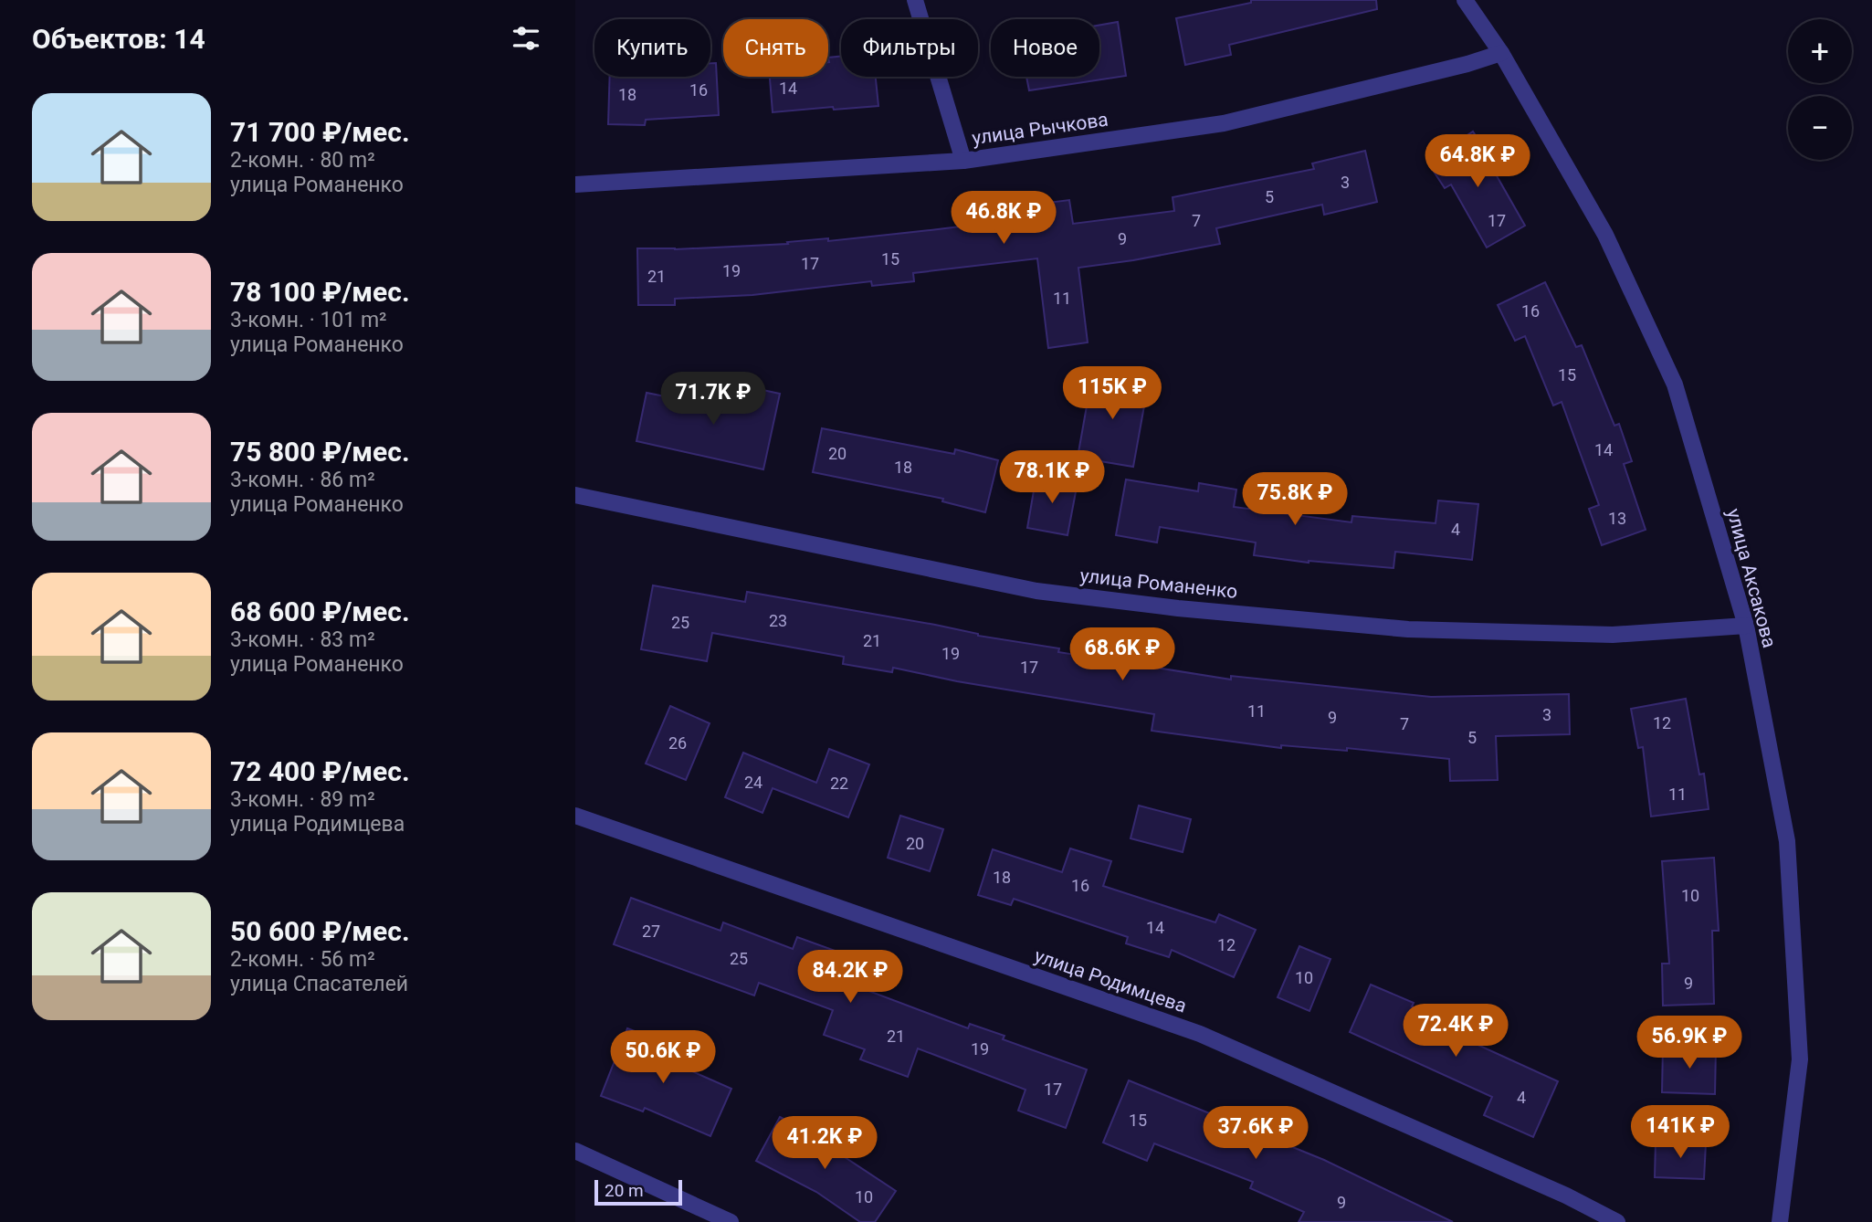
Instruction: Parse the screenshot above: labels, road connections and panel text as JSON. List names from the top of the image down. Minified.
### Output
{"streets":{"street":["улица Рычкова","улица Аксакова","улица Романенко","улица Родимцева"]},"crossings":[["улица Рычкова","улица Аксакова"],["улица Аксакова","улица Романенко"]],"house_numbers":["14","16","18","3","5","7","17","9","15","17","19","21","11","16","15","14","20","18","13","4","23","25","21","19","17","11","3","9","12","7","5","26","24","22","11","20","18","16","10","14","27","12","25","10","9","21","19","17","4","15","10","9"],"scale_bar":"20 m","page":{"heading":"Объектов: 14","map_buttons":["+","−"],"chip":["Купить","Снять","Фильтры","Новое"],"list":[{"name":"71 700 ₽/мес.","note":"2-комн. · 80 m² · улица Романенко"},{"name":"78 100 ₽/мес.","note":"3-комн. · 101 m² · улица Романенко"},{"name":"75 800 ₽/мес.","note":"3-комн. · 86 m² · улица Романенко"},{"name":"68 600 ₽/мес.","note":"3-комн. · 83 m² · улица Романенко"},{"name":"72 400 ₽/мес.","note":"3-комн. · 89 m² · улица Родимцева"},{"name":"50 600 ₽/мес.","note":"2-комн. · 56 m² · улица Спасателей"}],"price":["64.8K ₽","46.8K ₽","115K ₽","71.7K ₽","78.1K ₽","75.8K ₽","68.6K ₽","84.2K ₽","72.4K ₽","56.9K ₽","50.6K ₽","141K ₽","37.6K ₽","41.2K ₽"],"scale":"20 m"}}
